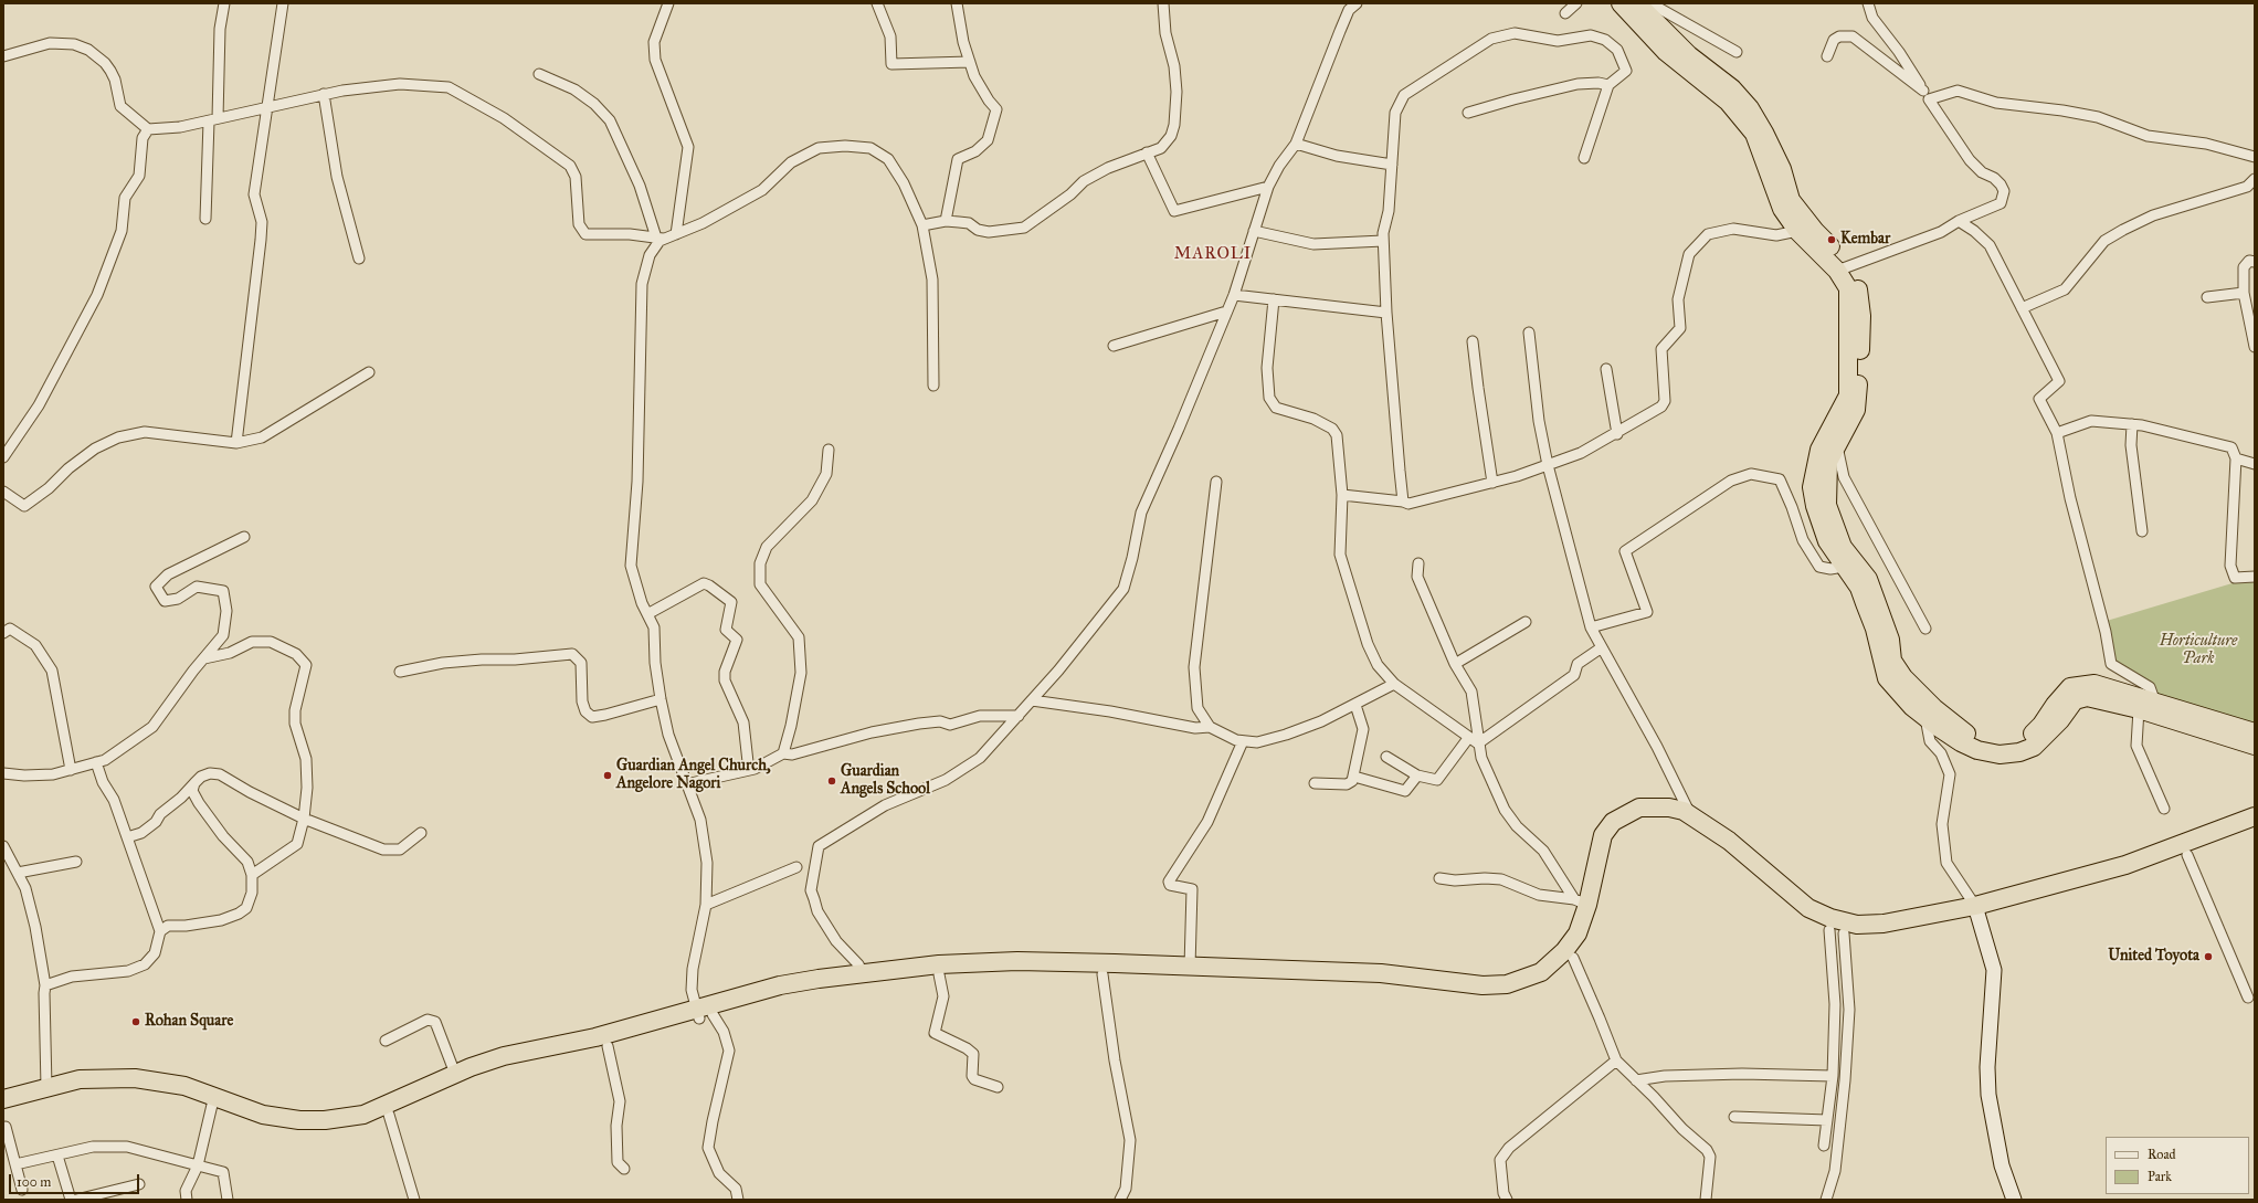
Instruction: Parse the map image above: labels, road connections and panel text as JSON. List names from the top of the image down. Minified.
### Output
{"districts":["MAROLI"],"parks":["Horticulture Park"],"places":["Kembar","Guardian Angel Church, Angelore Nagori","Guardian Angels School","United Toyota","Rohan Square"],"legend":["Road","Park"],"scale_bar":"100 m"}
